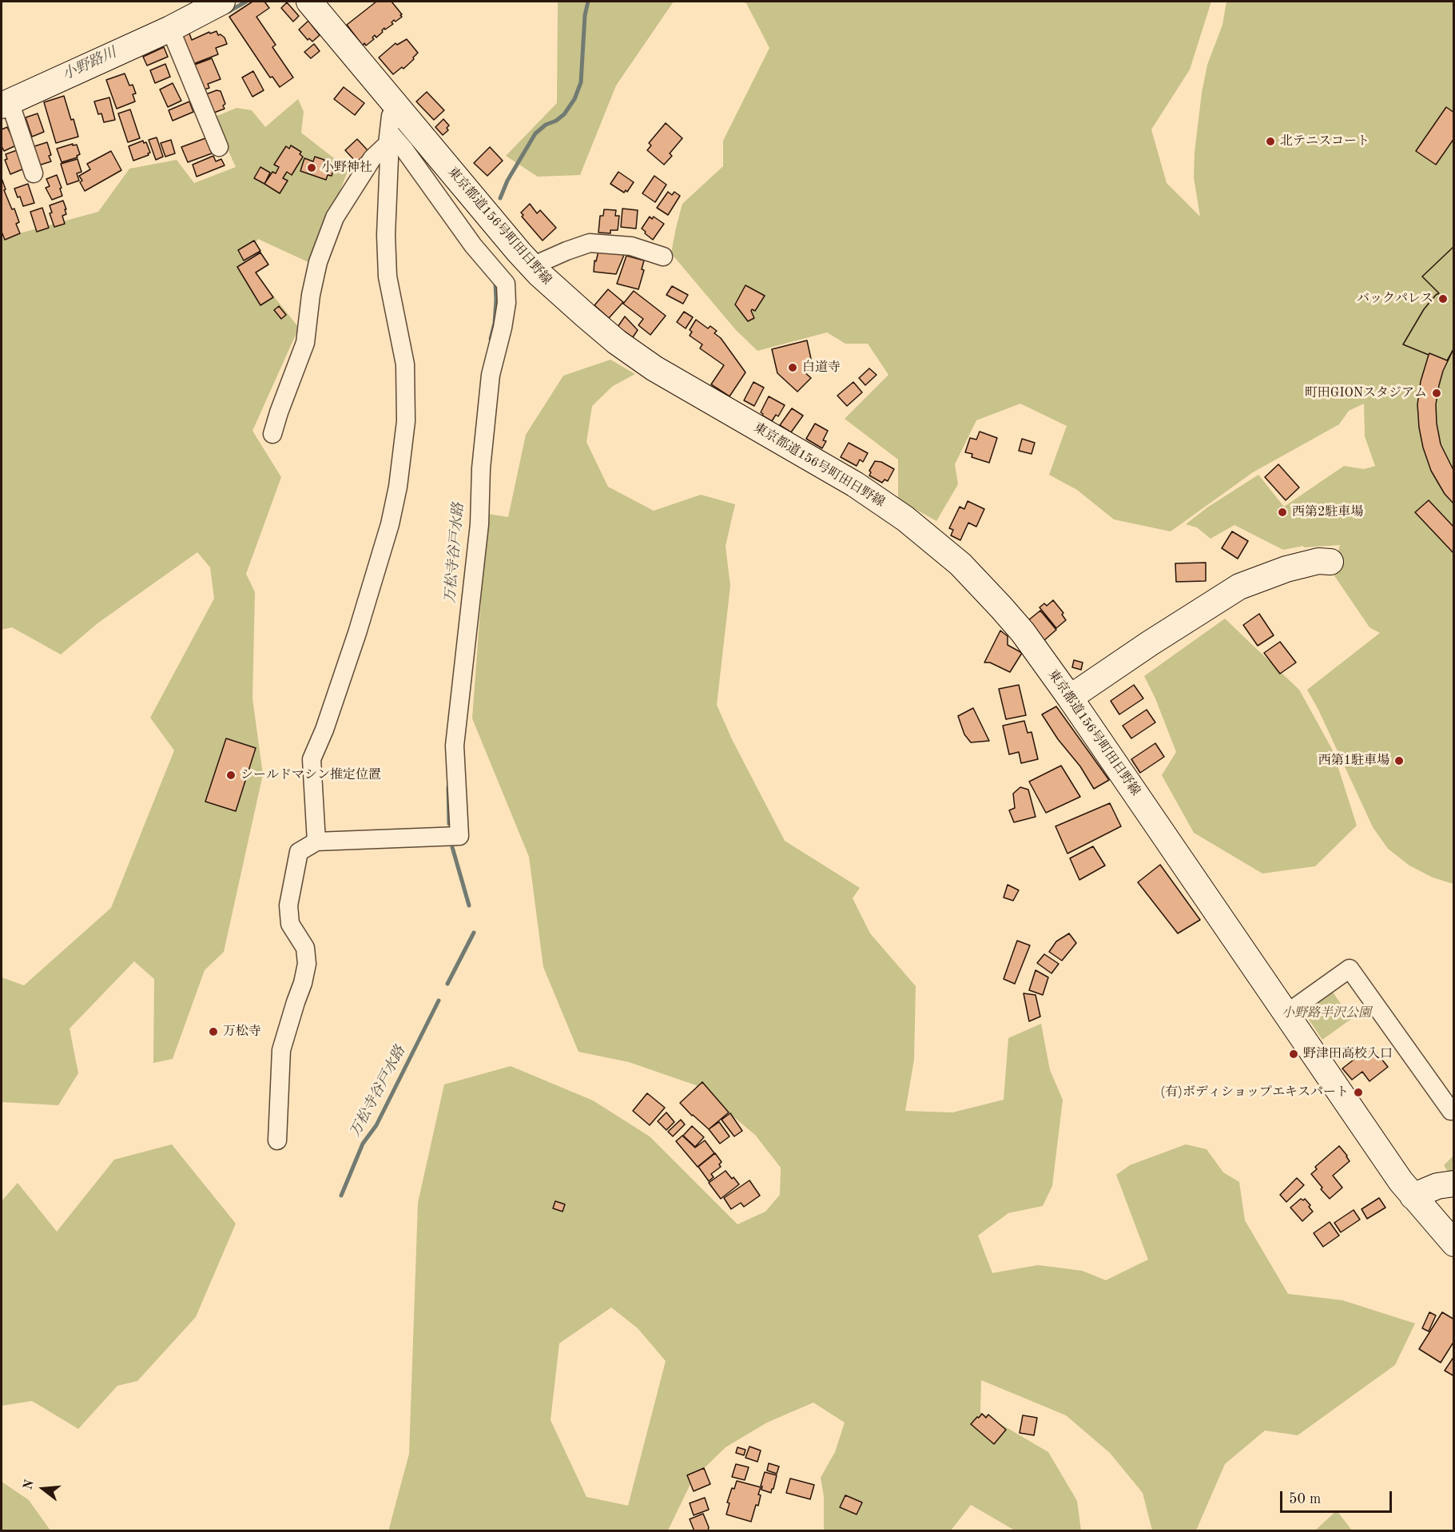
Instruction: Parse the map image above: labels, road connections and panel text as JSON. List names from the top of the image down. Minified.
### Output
{"streets":{"main road":["東京都道156号町田日野線"]},"water":["小野路川","万松寺谷戸水路"],"parks":["小野路半沢公園"],"places":["北テニスコート","小野神社","バックパレス","白道寺","町田GIONスタジアム","西第2駐車場","西第1駐車場","シールドマシン推定位置","万松寺","野津田高校入口","(有)ボディショップエキスパート"],"scale_bar":"50 m","north":"left"}
